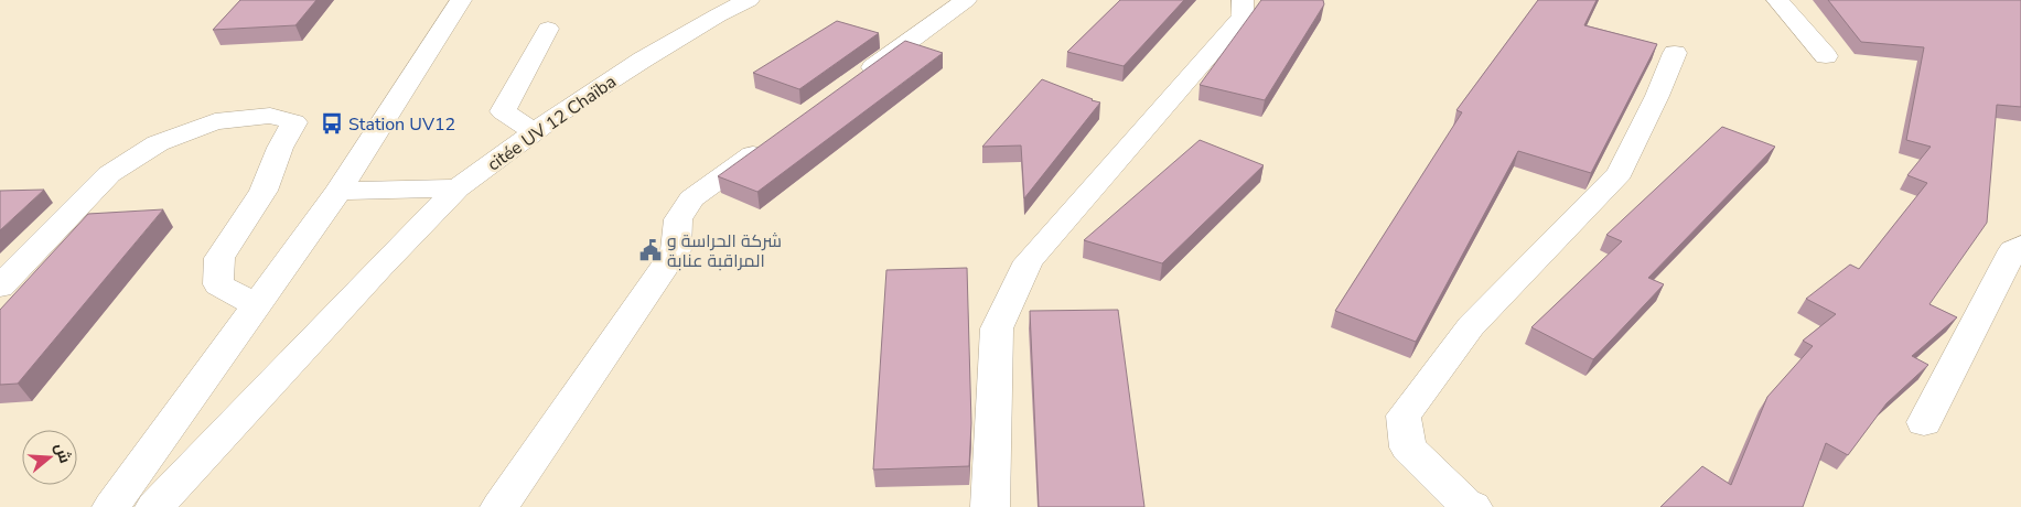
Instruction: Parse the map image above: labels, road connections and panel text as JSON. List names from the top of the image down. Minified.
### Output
{"streets":{"street":["citée UV 12 Chaïba"]},"places":{"bus stop":["Station UV12"],"public building":["شركة الحراسة و المراقبة عنابة"]},"north":"right"}
